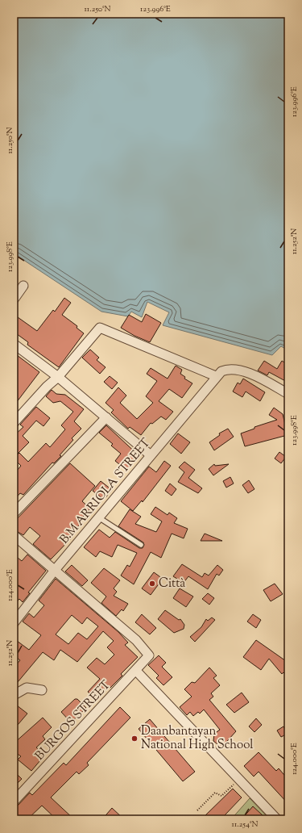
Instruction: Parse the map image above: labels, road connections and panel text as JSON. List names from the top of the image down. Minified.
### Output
{"streets":{"street":["B.M ARRIOLA STREET","BURGOS STREET"]},"crossings":[["B.M ARRIOLA STREET","BURGOS STREET"]],"places":["Città","Daanbantayan National High School"],"coordinates":["11.250°N","123.996°E","11.252°N","123.998°E","124.000°E","11.254°N"]}
